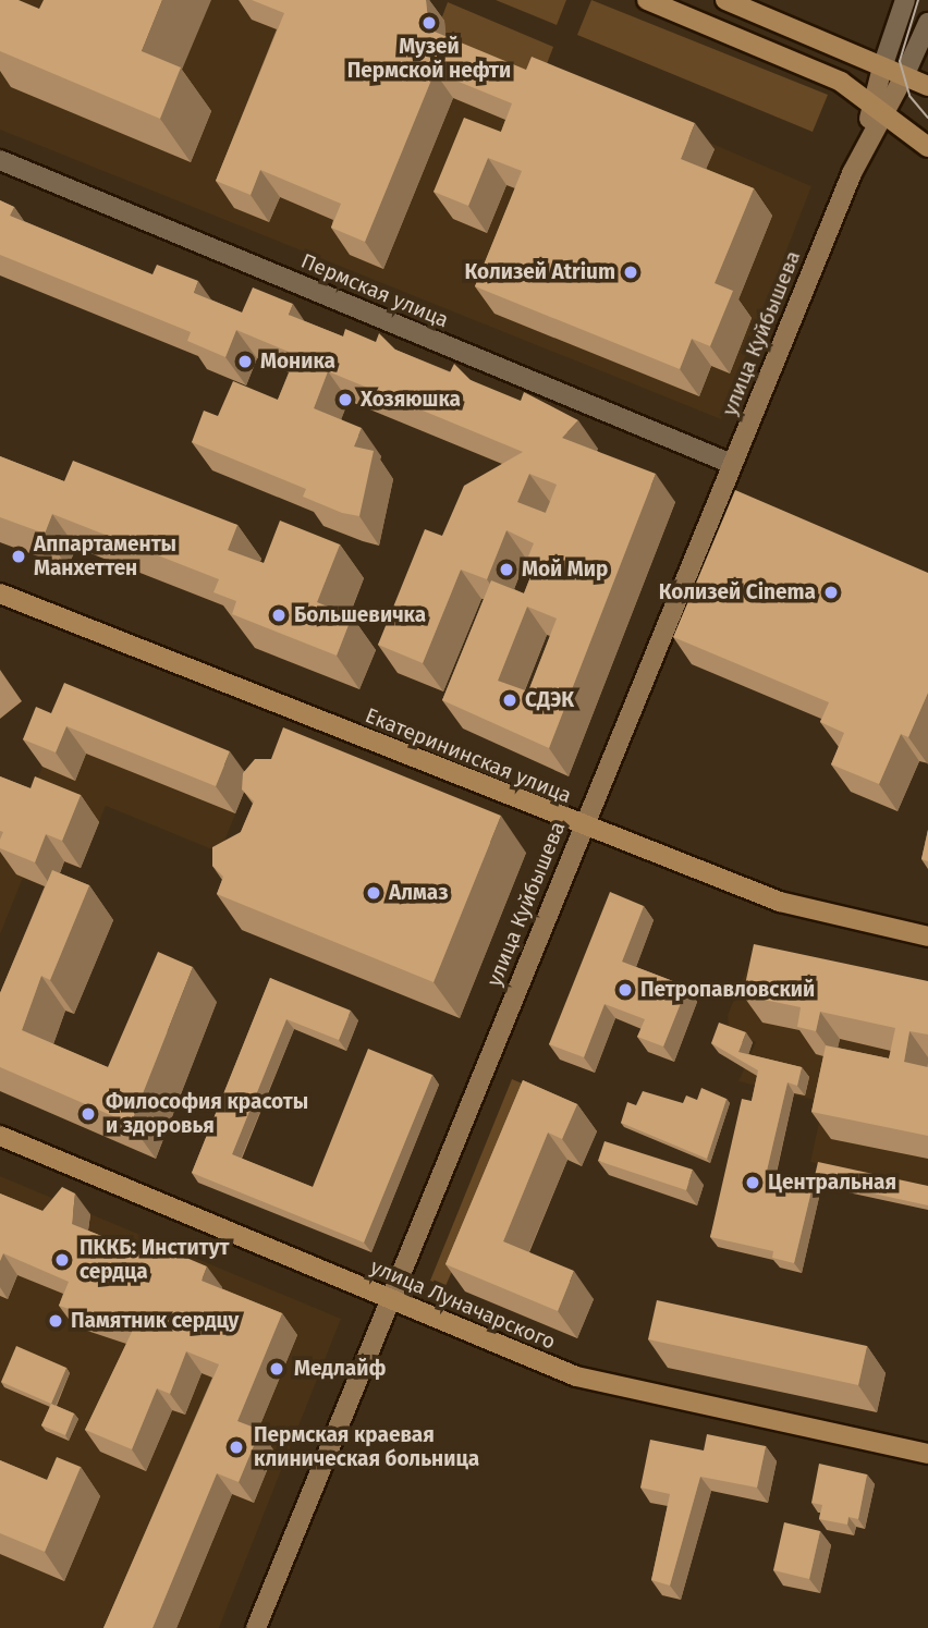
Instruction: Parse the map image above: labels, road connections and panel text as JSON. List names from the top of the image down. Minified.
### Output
{"streets":{"main road":["улица Куйбышева","Екатерининская улица","улица Луначарского"],"street":["Пермская улица"]},"crossings":[["Пермская улица","улица Куйбышева"],["улица Куйбышева","Екатерининская улица"],["улица Куйбышева","улица Луначарского"]],"places":["Музей Пермской нефти","Колизей Atrium","Моника","Хозяюшка","Аппартаменты Манхеттен","Мой Мир","Колизей Cinema","Большевичка","СДЭК","Алмаз","Петропавловский","Философия красоты и здоровья","Центральная","ПККБ: Институт сердца","Памятник сердцу","Медлайф","Пермская краевая клиническая больница"]}
